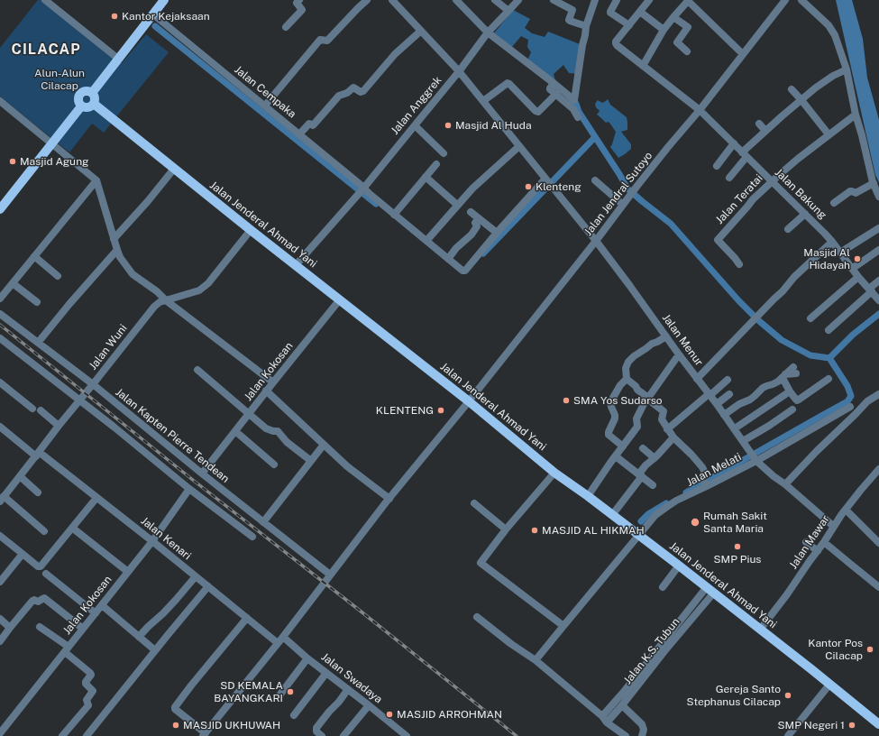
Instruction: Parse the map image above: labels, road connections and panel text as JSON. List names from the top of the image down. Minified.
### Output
{"streets":{"main road":["Jalan Jenderal Ahmad Yani"],"street":["Jalan Cempaka","Jalan Anggrek","Jalan Jendral Sutoyo","Jalan Bakung","Jalan Teratai","Jalan Menur","Jalan Wuni","Jalan Kokosan","Jalan Kapten Pierre Tendean","Jalan Melati","Jalan Kenari","Jalan Mawar","Jalan K.S. Tubun","Jalan Swadaya"]},"crossings":[["Jalan Cempaka","Jalan Anggrek"],["Jalan Anggrek","Jalan Jenderal Ahmad Yani"],["Jalan Anggrek","Jalan Menur"],["Jalan Jendral Sutoyo","Jalan Bakung"],["Jalan Jendral Sutoyo","Jalan Jenderal Ahmad Yani"],["Jalan Jendral Sutoyo","Jalan Menur"],["Jalan Jendral Sutoyo","Jalan Kapten Pierre Tendean"],["Jalan Jendral Sutoyo","Jalan Kenari"],["Jalan Jendral Sutoyo","Jalan Swadaya"],["Jalan Bakung","Jalan Teratai"],["Jalan Jenderal Ahmad Yani","Jalan Wuni"],["Jalan Jenderal Ahmad Yani","Jalan Kokosan"],["Jalan Jenderal Ahmad Yani","Jalan Melati"],["Jalan Jenderal Ahmad Yani","Jalan Mawar"],["Jalan Jenderal Ahmad Yani","Jalan K.S. Tubun"],["Jalan Menur","Jalan Melati"],["Jalan Wuni","Jalan Kapten Pierre Tendean"],["Jalan Wuni","Jalan Kenari"],["Jalan Kokosan","Jalan Kapten Pierre Tendean"],["Jalan Kokosan","Jalan Kenari"],["Jalan Melati","Jalan Mawar"]],"districts":["CILACAP"],"parks":["Alun-Alun Cilacap"],"places":["Kantor Kejaksaan","Masjid Al Huda","Masjid Agung","Klenteng","Masjid Al Hidayah","SMA Yos Sudarso","KLENTENG","Rumah Sakit Santa Maria","MASJID AL HIKMAH","SMP Pius","Kantor Pos Cilacap","SD KEMALA BAYANGKARI","Gereja Santo Stephanus Cilacap","MASJID ARROHMAN","MASJID UKHUWAH","SMP Negeri 1"]}
